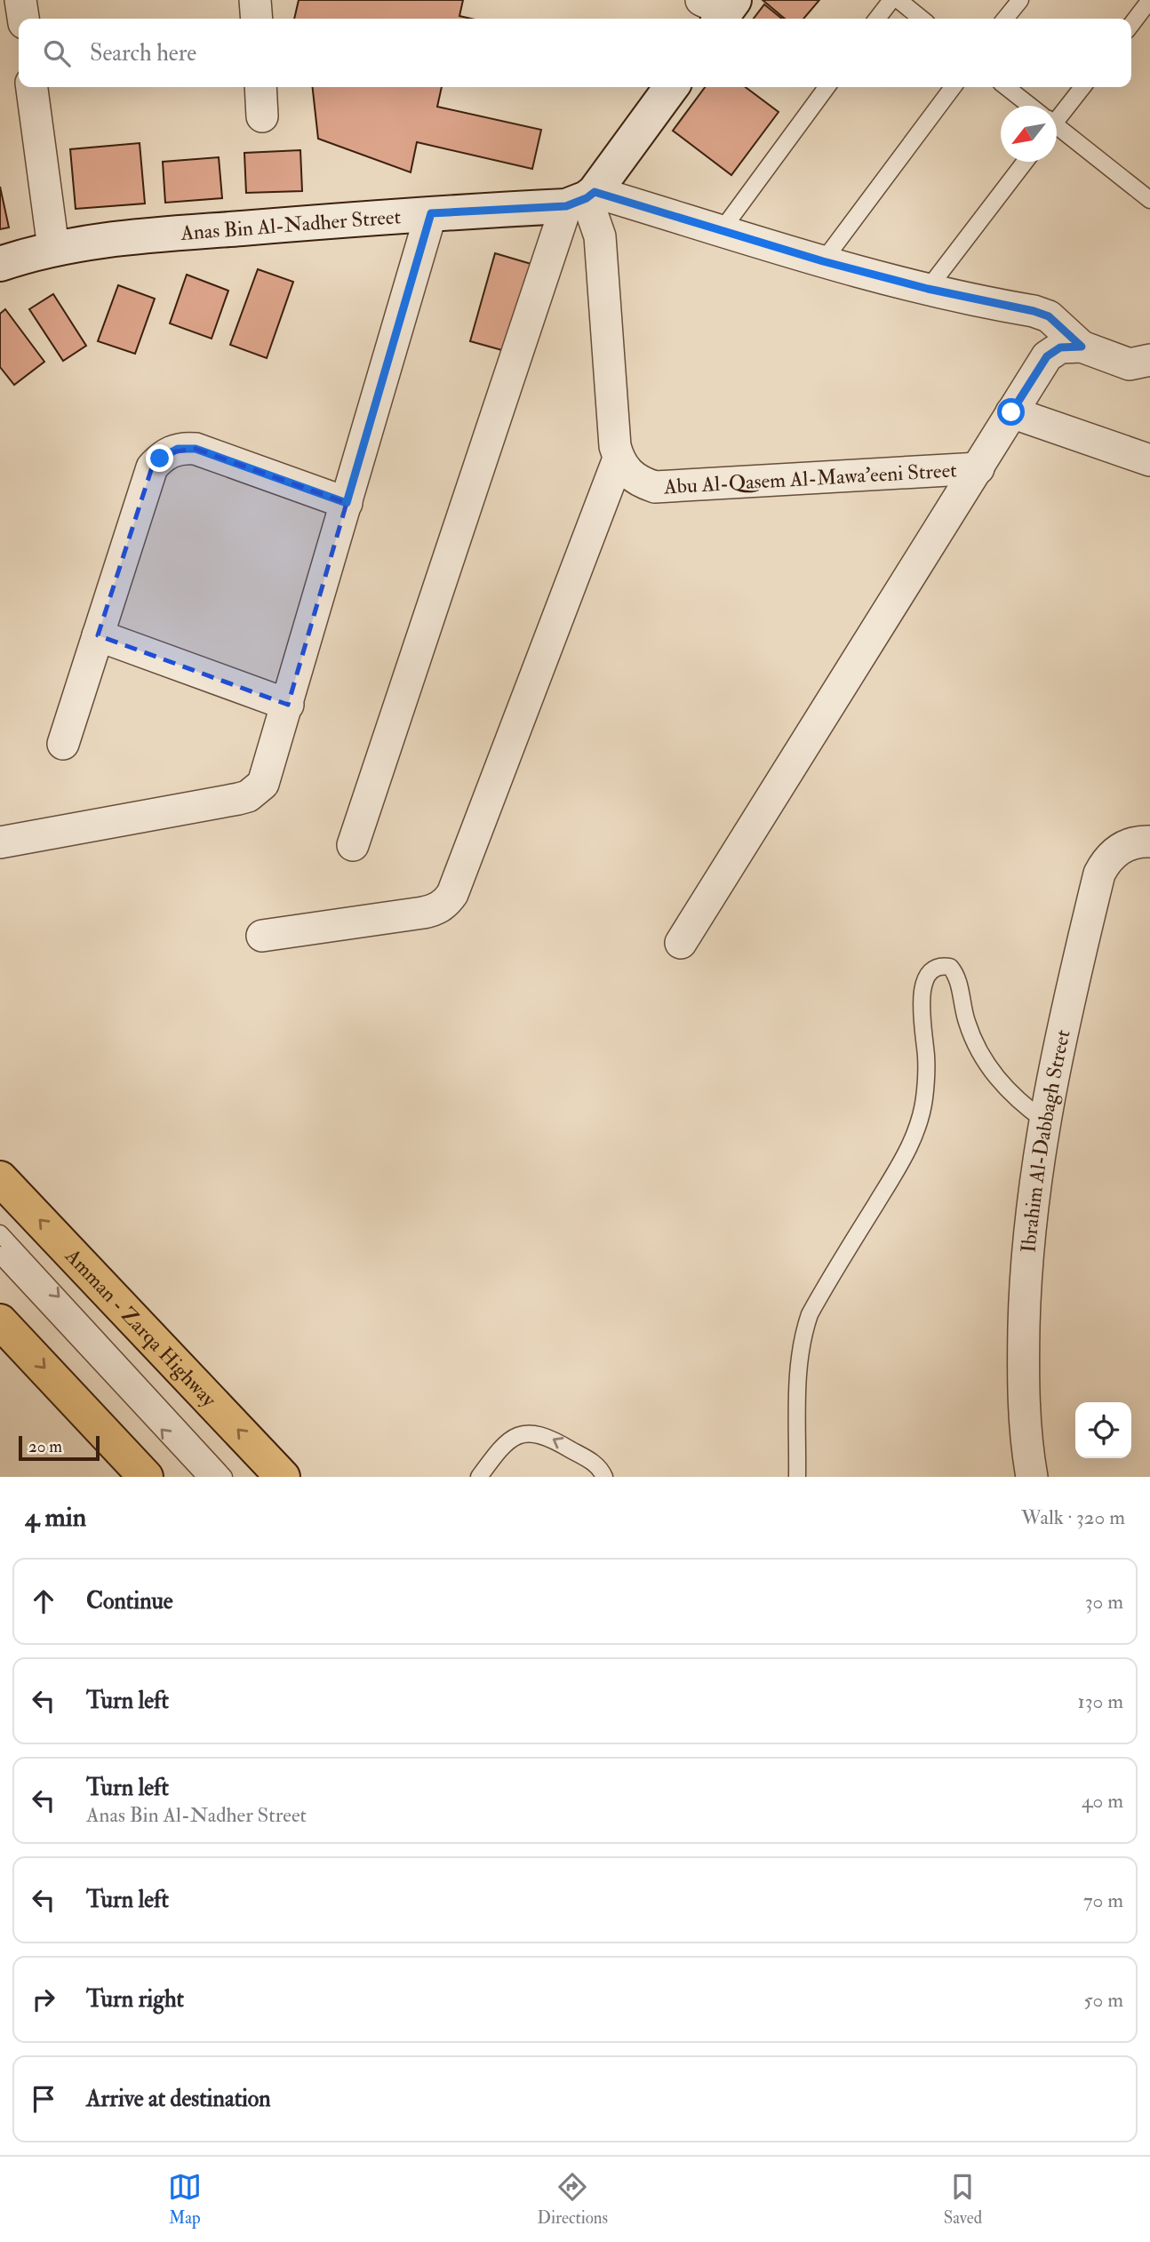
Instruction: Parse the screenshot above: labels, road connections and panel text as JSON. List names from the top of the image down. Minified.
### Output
{"streets":{"highway":["Amman - Zarqa Highway"],"street":["Anas Bin Al-Nadher Street","Abu Al-Qasem Al-Mawa’eeni Street","Ibrahim Al-Dabbagh Street"]},"scale_bar":"20 m","north":"bottom left","page":{"search":"Search here","scale":"20 m","heading":["4 min","Walk · 320 m"],"list":[["Continue","30 m"],["Turn left","130 m"],["Turn left","Anas Bin Al-Nadher Street","40 m"],["Turn left","70 m"],["Turn right","50 m"],"Arrive at destination"],"nav":["Map","Directions","Saved"]}}
